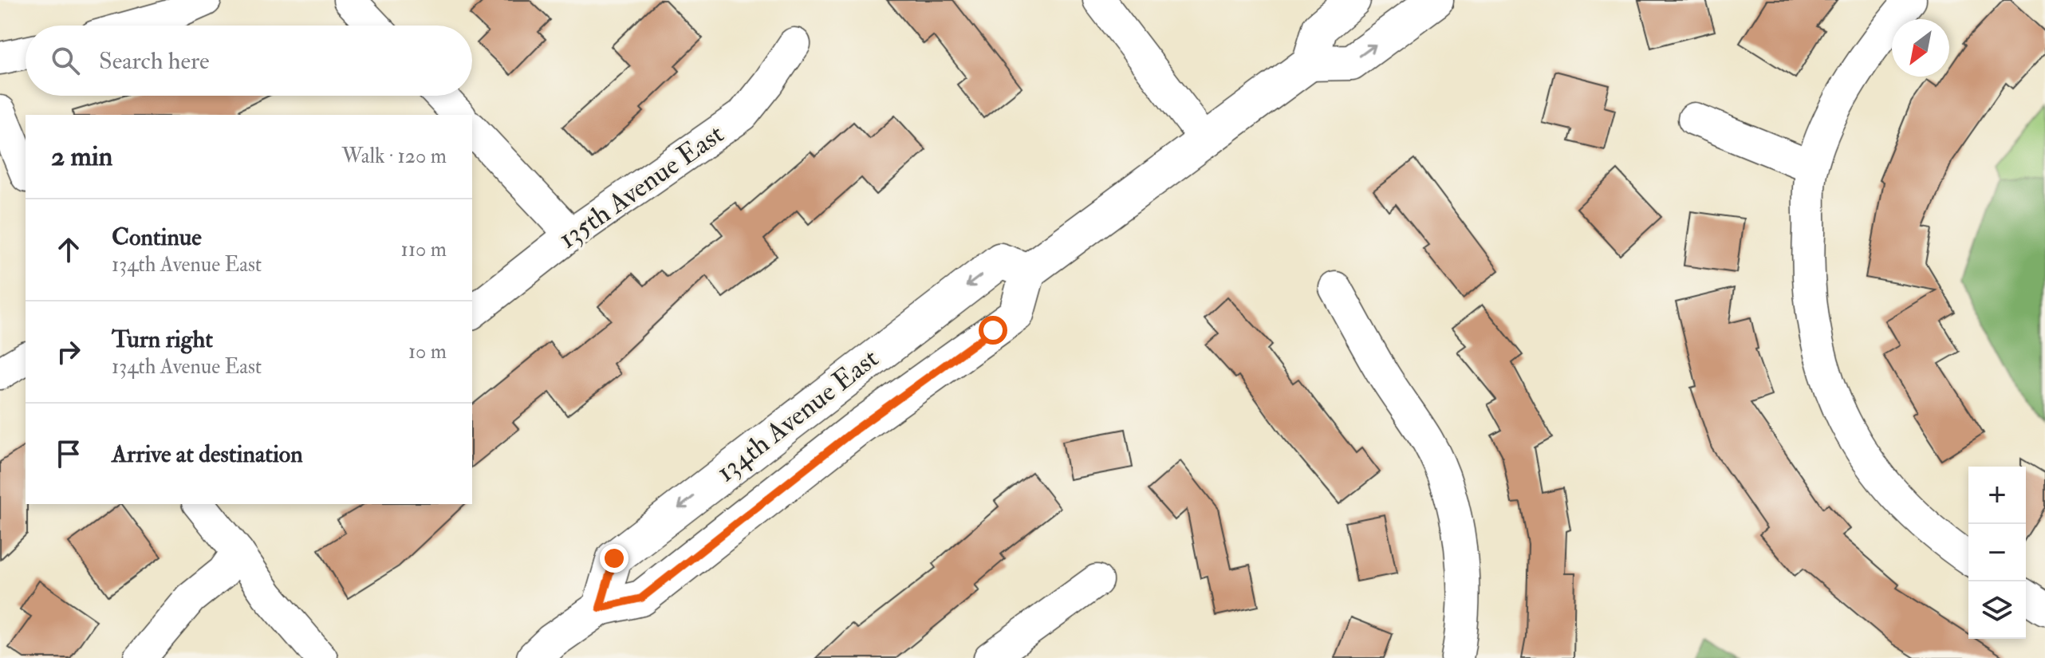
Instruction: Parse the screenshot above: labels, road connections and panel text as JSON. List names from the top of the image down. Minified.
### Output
{"streets":{"street":["135th Avenue East","134th Avenue East"]},"north":"bottom left","page":{"search":"Search here","heading":["2 min","Walk · 120 m"],"list":[["Continue","134th Avenue East","110 m"],["Turn right","134th Avenue East","10 m"],"Arrive at destination"],"map_buttons":["+","−"]}}
